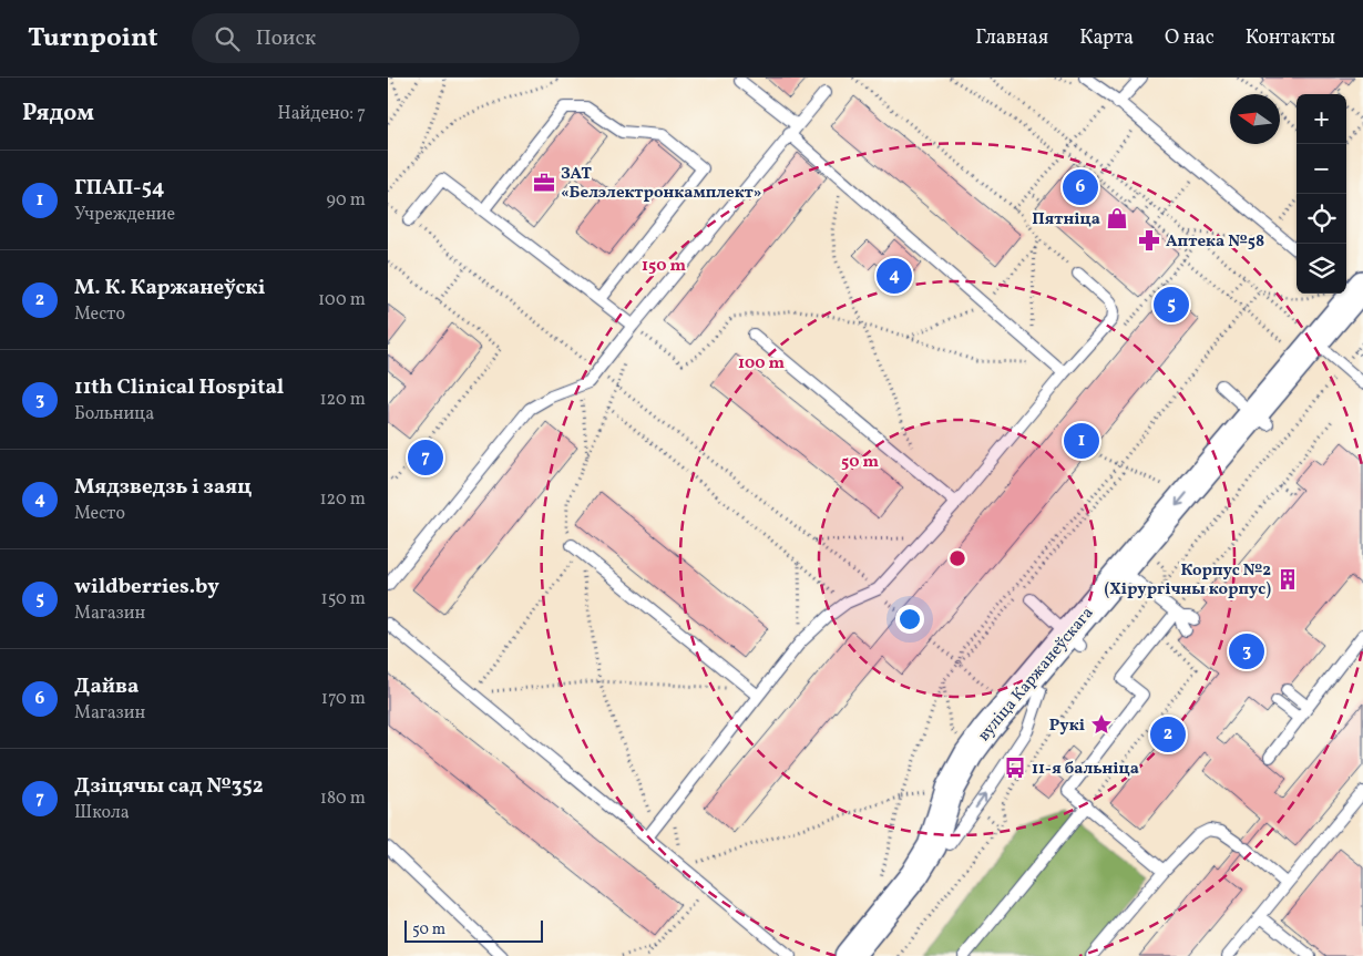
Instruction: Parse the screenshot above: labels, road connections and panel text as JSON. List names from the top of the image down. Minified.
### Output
{"streets":{"street":["вуліца Каржанеўскага"]},"places":{"office":["ЗАТ «Белэлектронкамплект»"],"shop":["Пятніца"],"pharmacy":["Аптека №58"],"building":["Корпус №2 (Хірургічны корпус)"],"place":["Рукі"],"bus stop":["11-я бальніца"]},"scale_bar":"50 m","north":"left","page":{"header":"Turnpoint","search":"Поиск","nav":["Главная","Карта","О нас","Контакты"],"heading":["Рядом","Найдено: 7"],"map_buttons":["+","−"],"list":[{"mark":"1","name":"ГПАП-54","note":"Учреждение","value":"90 m"},{"mark":"2","name":"М. К. Каржанеўскі","note":"Место","value":"100 m"},{"mark":"3","name":"11th Clinical Hospital","note":"Больница","value":"120 m"},{"mark":"4","name":"Мядзведзь і заяц","note":"Место","value":"120 m"},{"mark":"5","name":"wildberries.by","note":"Магазин","value":"150 m"},{"mark":"6","name":"Дайва","note":"Магазин","value":"170 m"},{"mark":"7","name":"Дзіцячы сад №352","note":"Школа","value":"180 m"}],"pins":["6","4","5","1","7","3","2"],"scale":"50 m"},"rings":["150 m","100 m","50 m"]}
